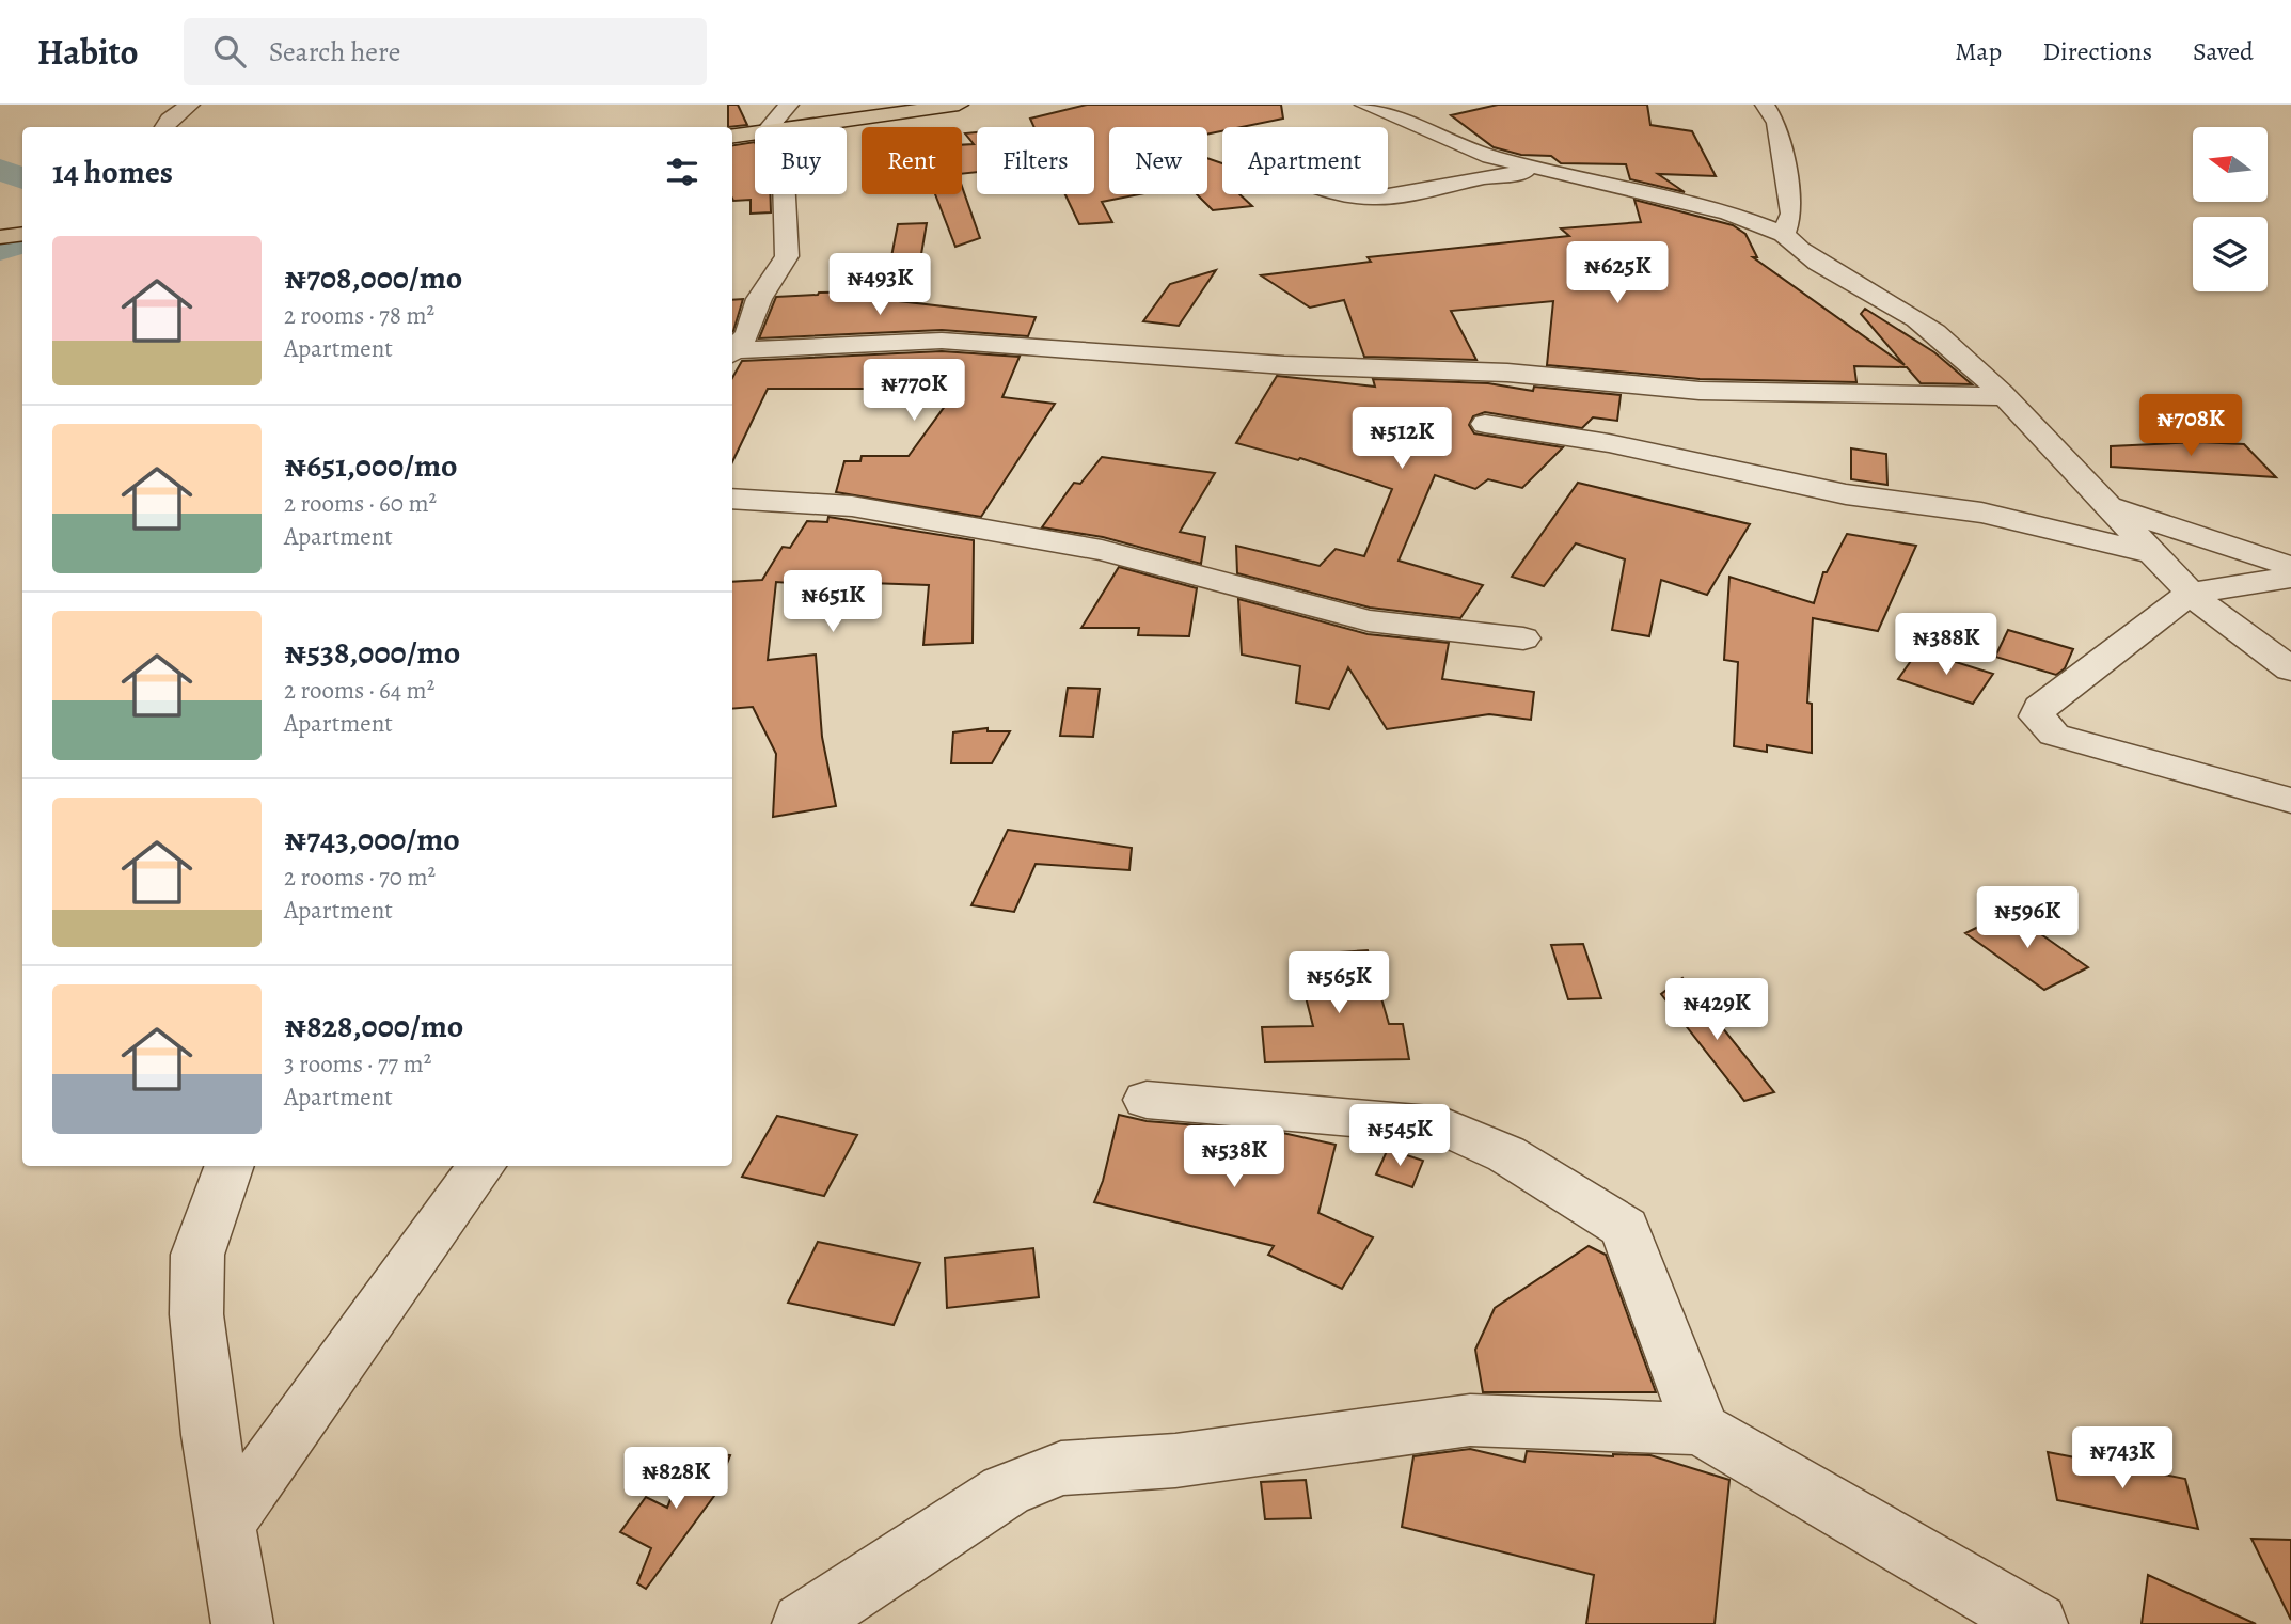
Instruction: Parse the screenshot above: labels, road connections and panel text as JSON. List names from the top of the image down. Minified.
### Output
{"north":"left","page":{"header":"Habito","search":"Search here","nav":["Map","Directions","Saved"],"chip":["Buy","Rent","Filters","New","Apartment"],"heading":"14 homes","list":[{"name":"₦708,000/mo","note":"2 rooms · 78 m² · Apartment"},{"name":"₦651,000/mo","note":"2 rooms · 60 m² · Apartment"},{"name":"₦538,000/mo","note":"2 rooms · 64 m² · Apartment"},{"name":"₦743,000/mo","note":"2 rooms · 70 m² · Apartment"},{"name":"₦828,000/mo","note":"3 rooms · 77 m² · Apartment"}],"price":["₦625K","₦493K","₦770K","₦708K","₦512K","₦651K","₦388K","₦596K","₦565K","₦429K","₦545K","₦538K","₦743K","₦828K"]}}
